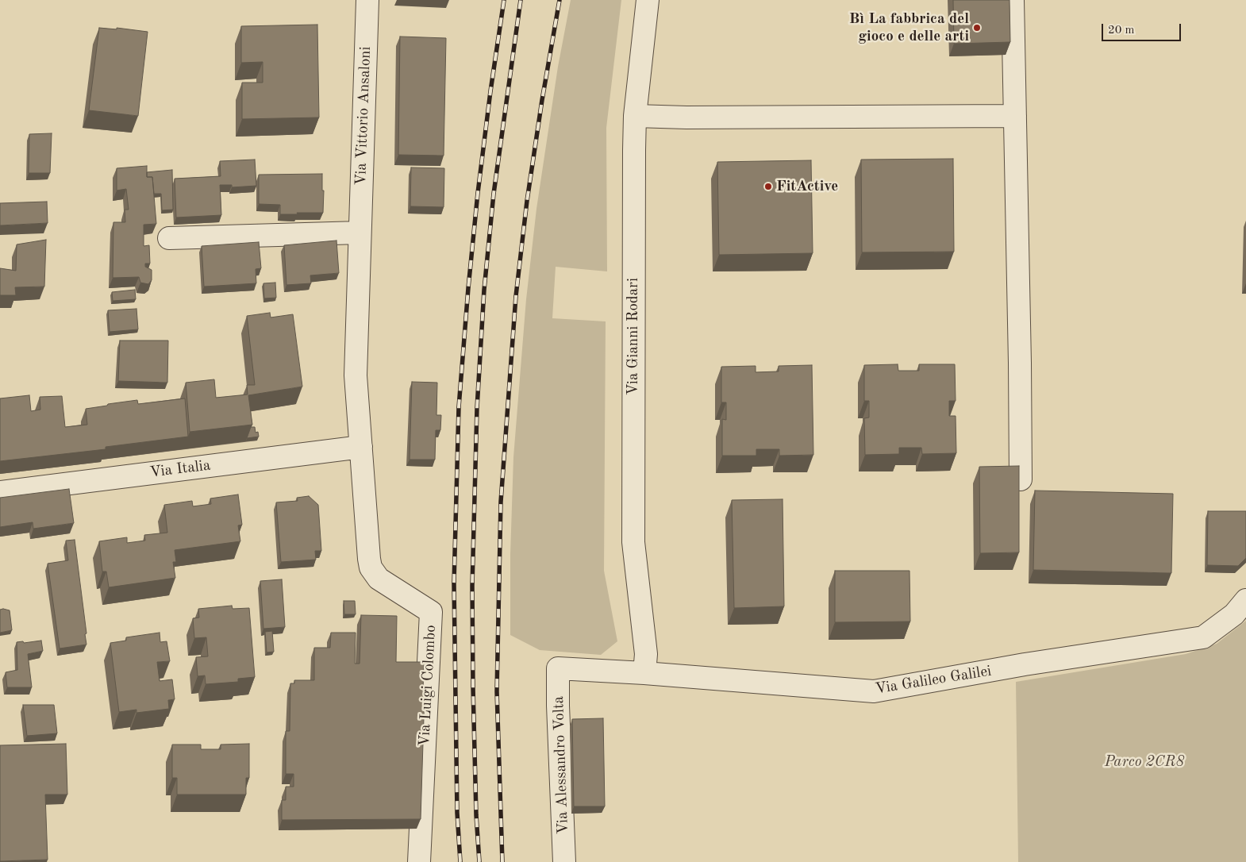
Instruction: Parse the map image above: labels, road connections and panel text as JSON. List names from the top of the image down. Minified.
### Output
{"streets":{"street":["Via Vittorio Ansaloni","Via Gianni Rodari","Via Italia","Via Galileo Galilei","Via Luigi Colombo","Via Alessandro Volta"]},"crossings":[["Via Vittorio Ansaloni","Via Italia"],["Via Vittorio Ansaloni","Via Luigi Colombo"],["Via Gianni Rodari","Via Galileo Galilei"],["Via Italia","Via Luigi Colombo"],["Via Galileo Galilei","Via Alessandro Volta"]],"parks":["Parco 2CR8"],"places":["Bì La fabbrica del gioco e delle arti","FitActive"],"scale_bar":"20 m"}
